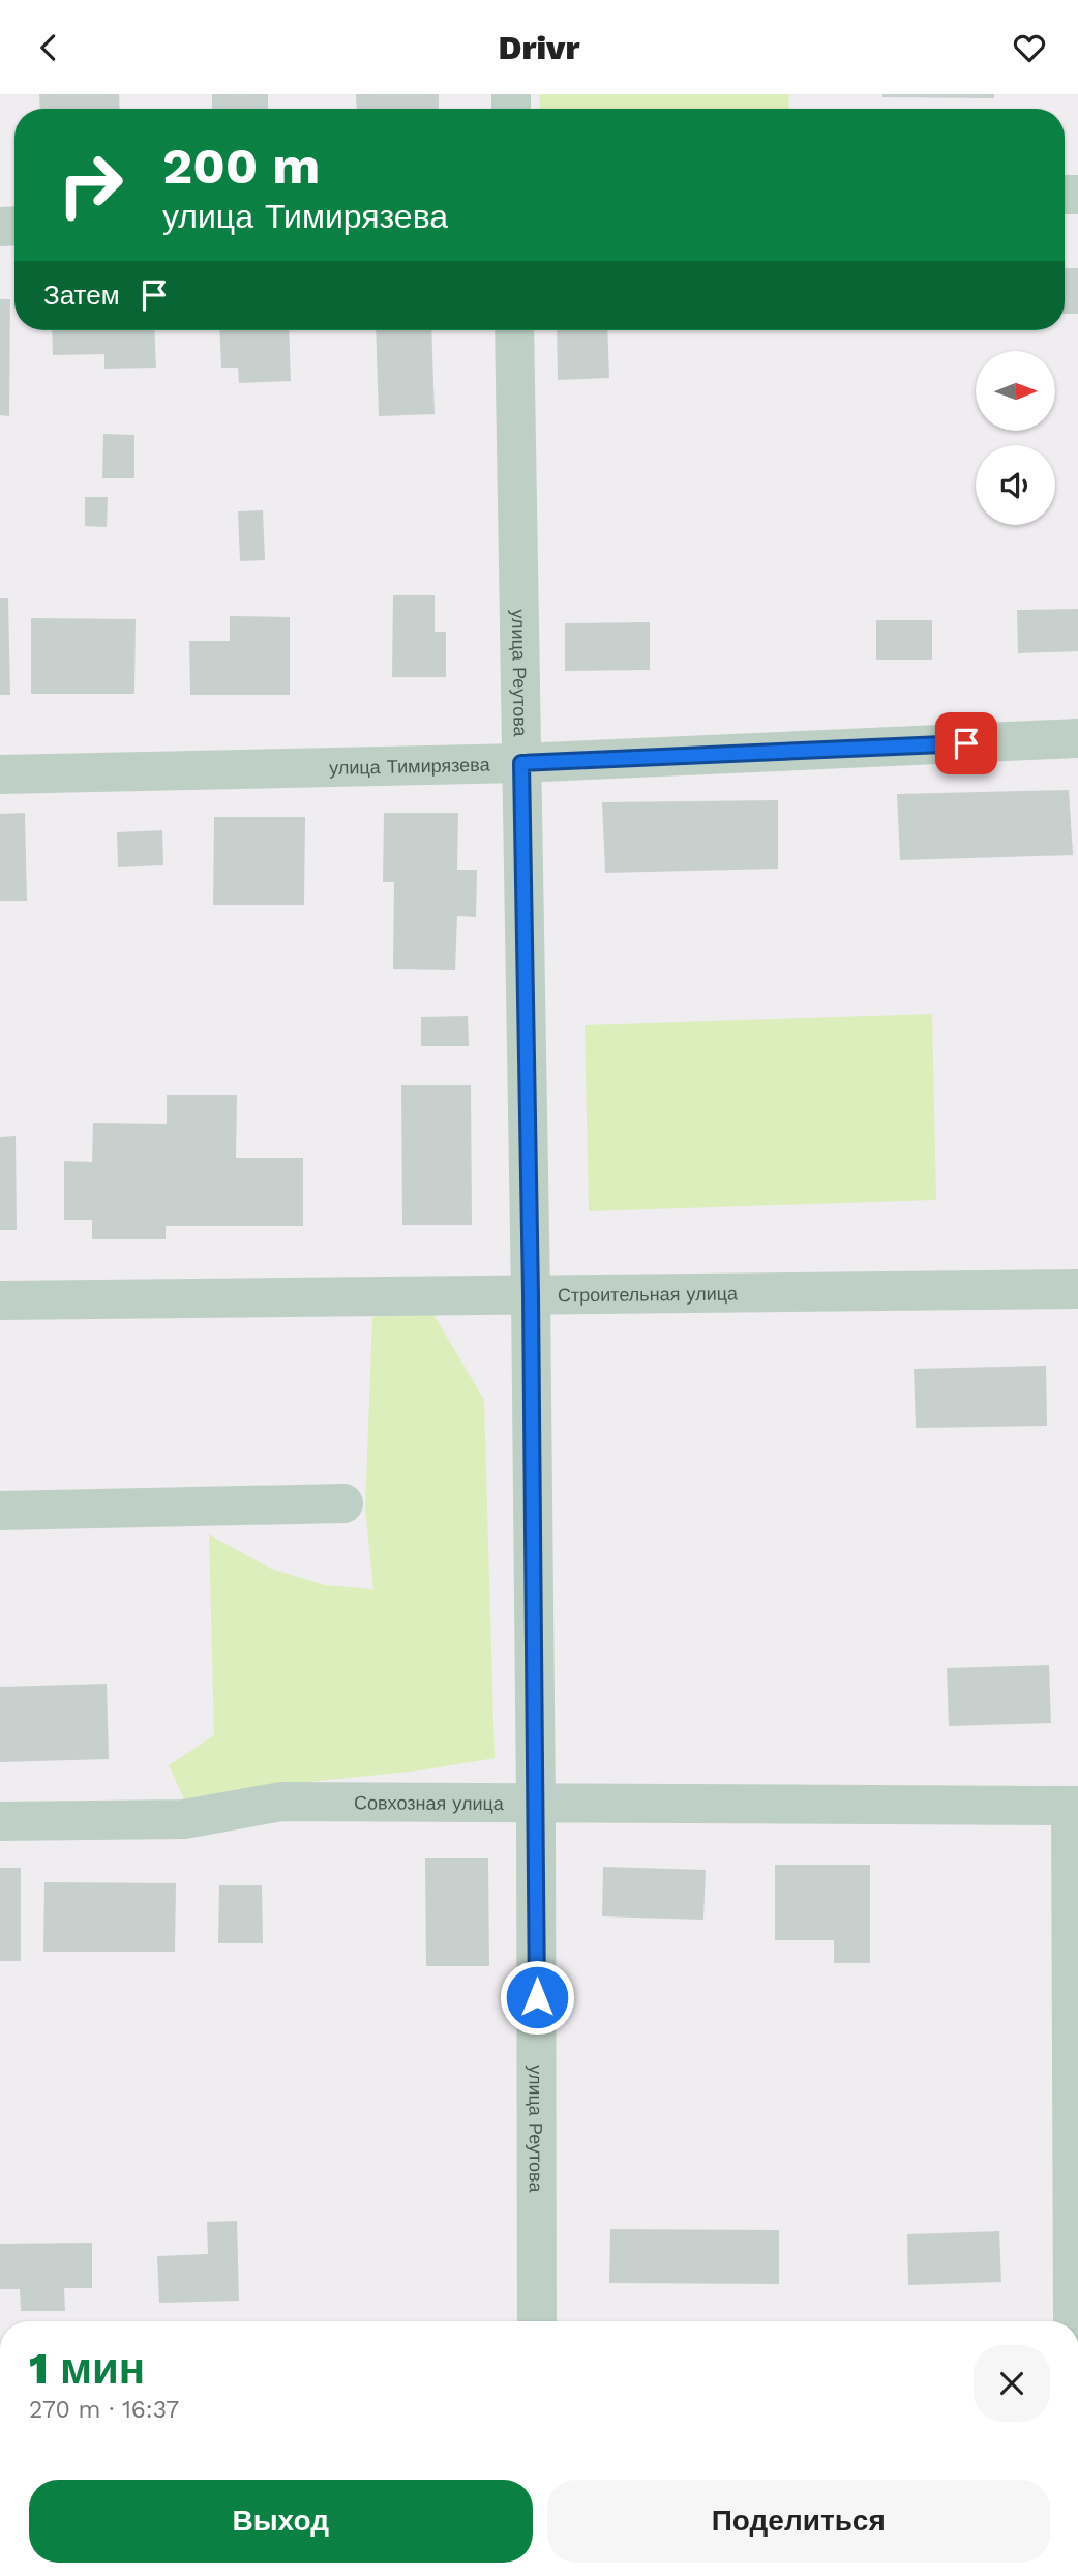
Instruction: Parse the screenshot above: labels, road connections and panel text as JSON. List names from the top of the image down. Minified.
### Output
{"streets":{"street":["улица Реутова","улица Тимирязева","Строительная улица","Совхозная улица"]},"crossings":[["улица Реутова","улица Тимирязева"],["улица Реутова","Строительная улица"],["улица Реутова","Совхозная улица"]],"north":"right","page":{"header":"Drivr","turn":["200 m","улица Тимирязева"],"then":"Затем","heading":["1 мин","270 m · 16:37"],"buttons":["Выход","Поделиться"]}}
